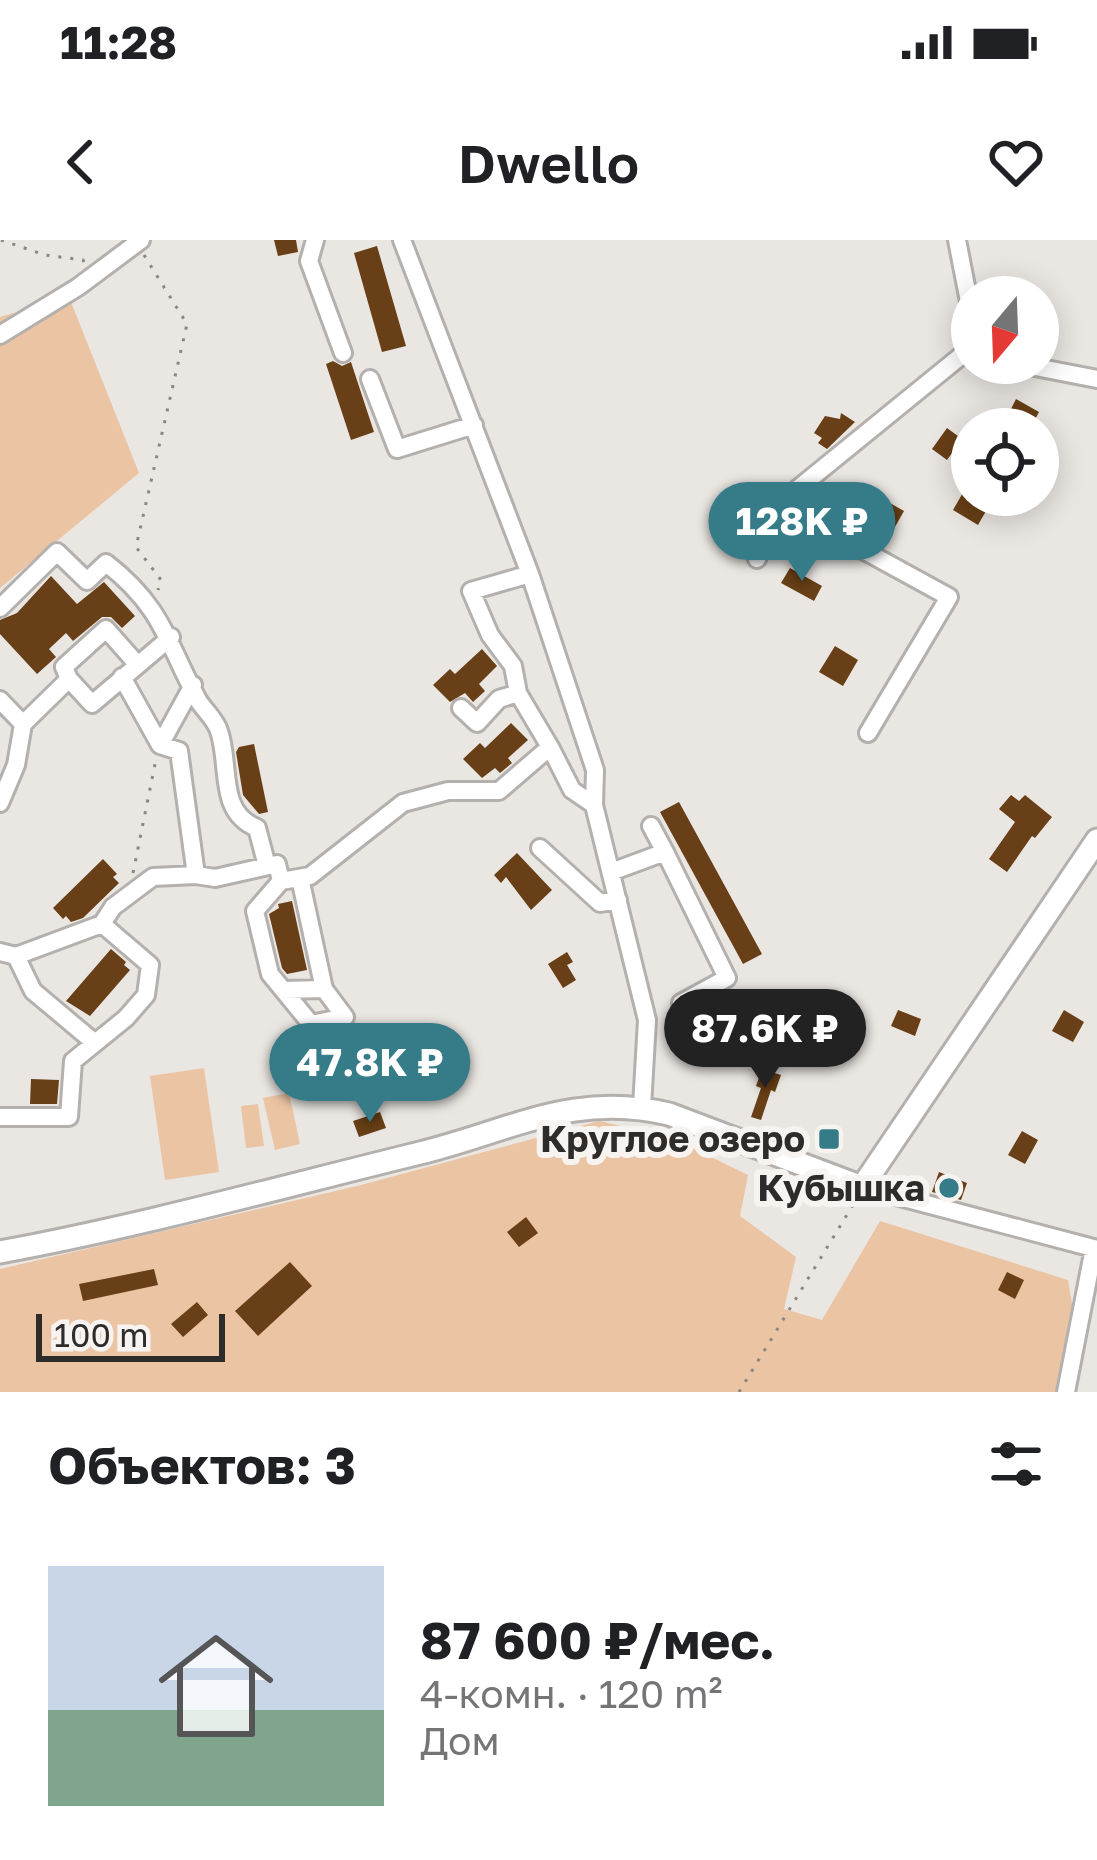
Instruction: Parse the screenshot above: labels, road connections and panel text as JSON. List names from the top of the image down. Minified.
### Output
{"places":{"transit":["Круглое озеро"],"other":["Кубышка"]},"scale_bar":"100 m","north":"bottom","page":{"status":"11:28","header":"Dwello","price":["128K ₽","87.6K ₽","47.8K ₽"],"scale":"100 m","heading":"Объектов: 3","list":[{"name":"87 600 ₽/мес.","note":"4-комн. · 120 m² · Дом"}]}}
